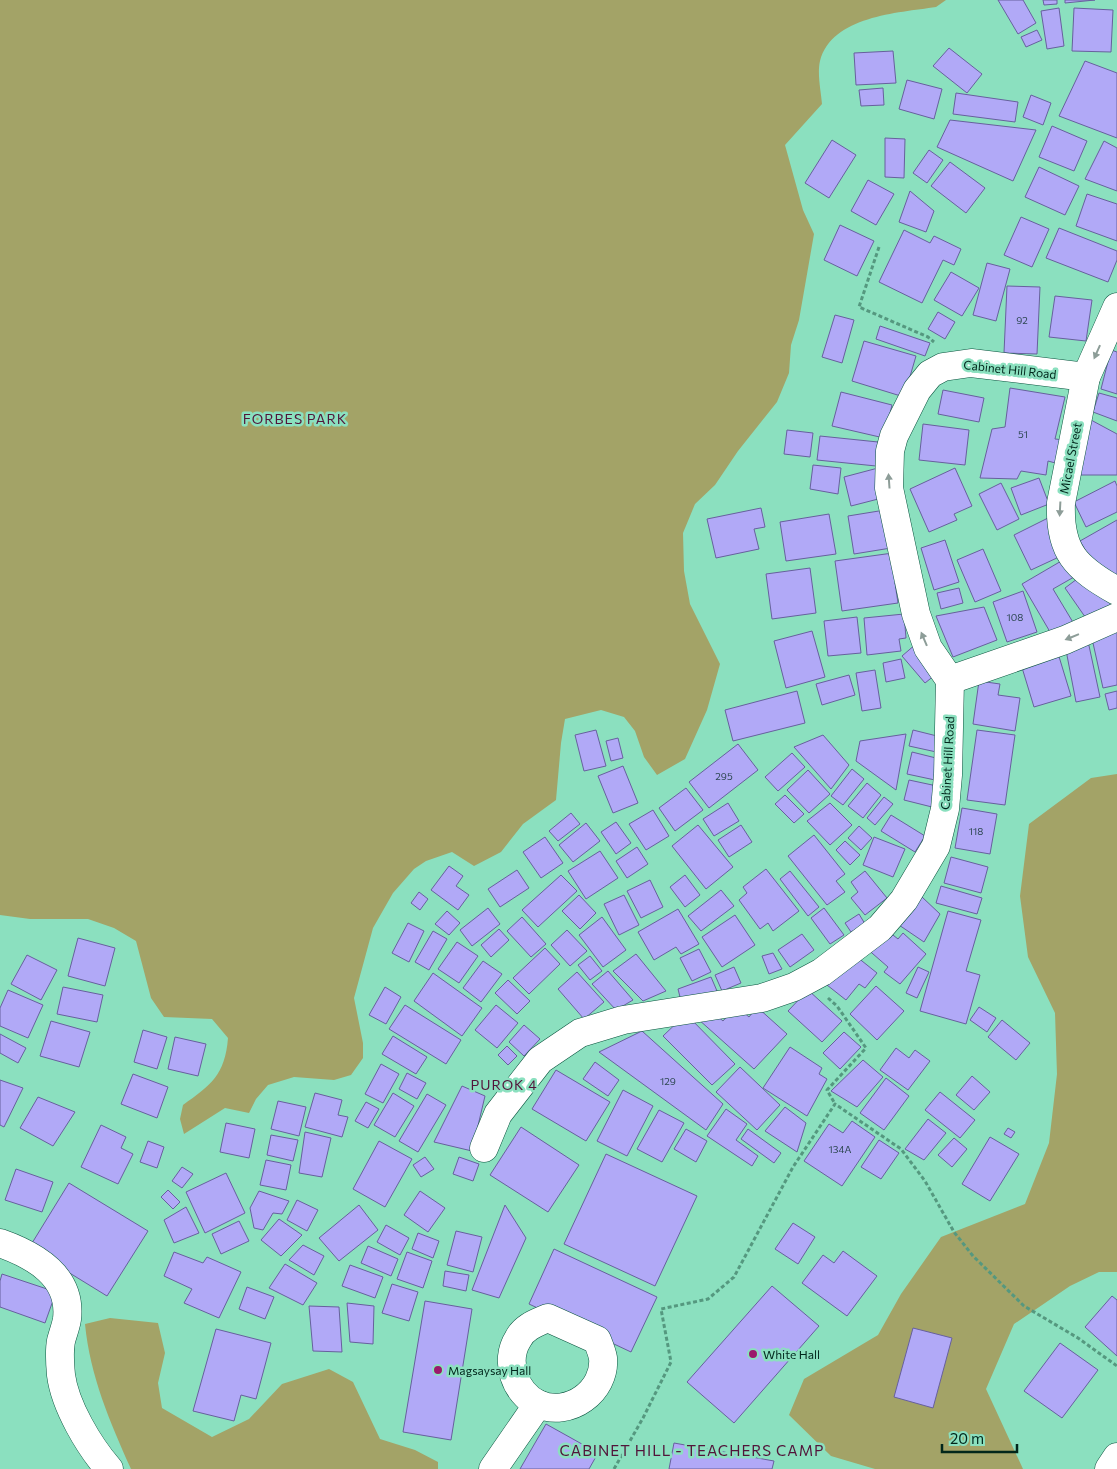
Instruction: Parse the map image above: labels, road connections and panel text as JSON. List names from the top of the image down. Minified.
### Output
{"streets":{"street":["Cabinet Hill Road","Micael Street"]},"crossings":[["Cabinet Hill Road","Micael Street"]],"one_way":["Micael Street"],"districts":["FORBES PARK","PUROK 4","CABINET HILL - TEACHERS CAMP"],"places":["White Hall","Magsaysay Hall"],"house_numbers":["92","51","108","295","118","129","134A"],"scale_bar":"20 m"}
